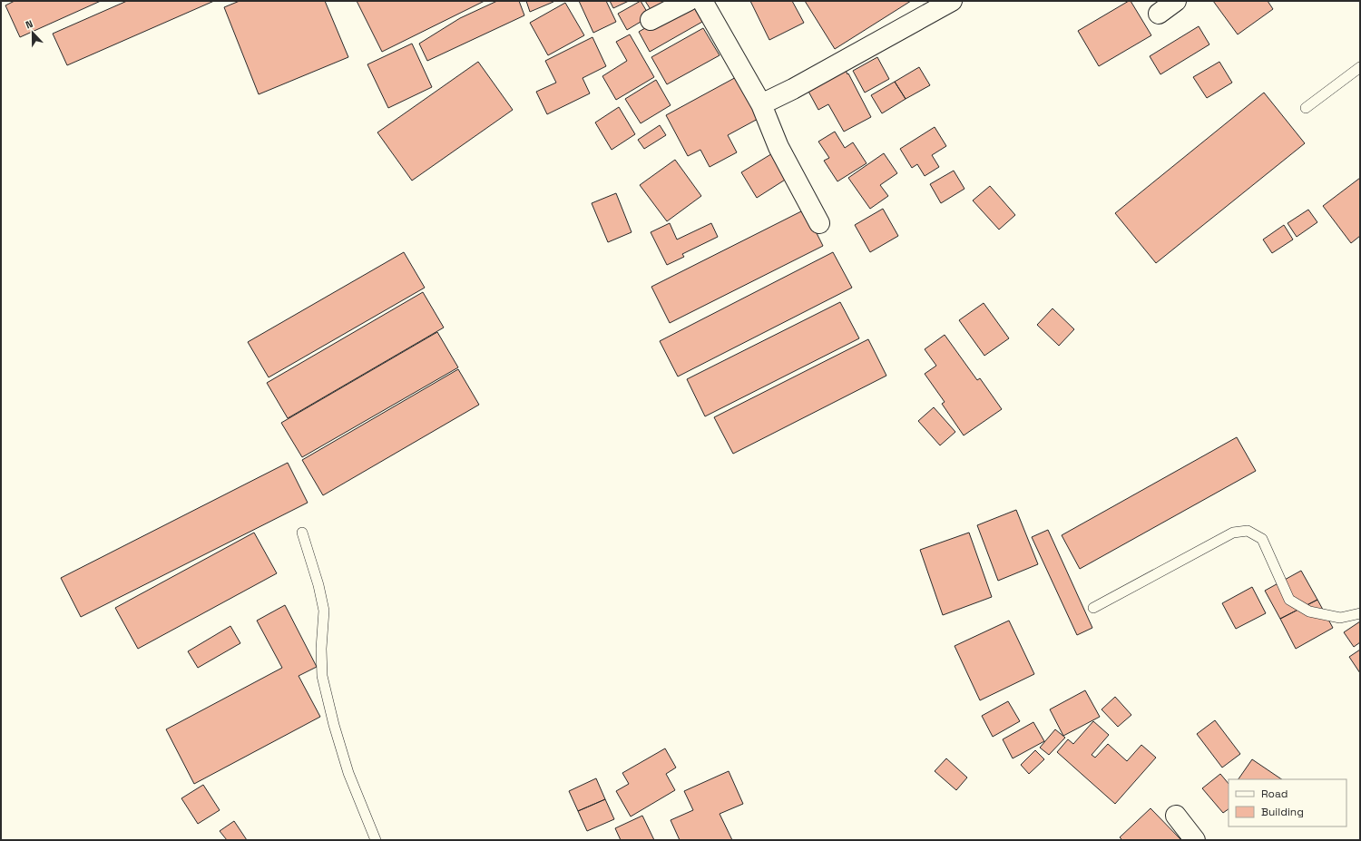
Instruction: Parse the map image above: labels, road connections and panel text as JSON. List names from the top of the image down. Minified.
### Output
{"legend":["Road","Building"],"north":"top"}
